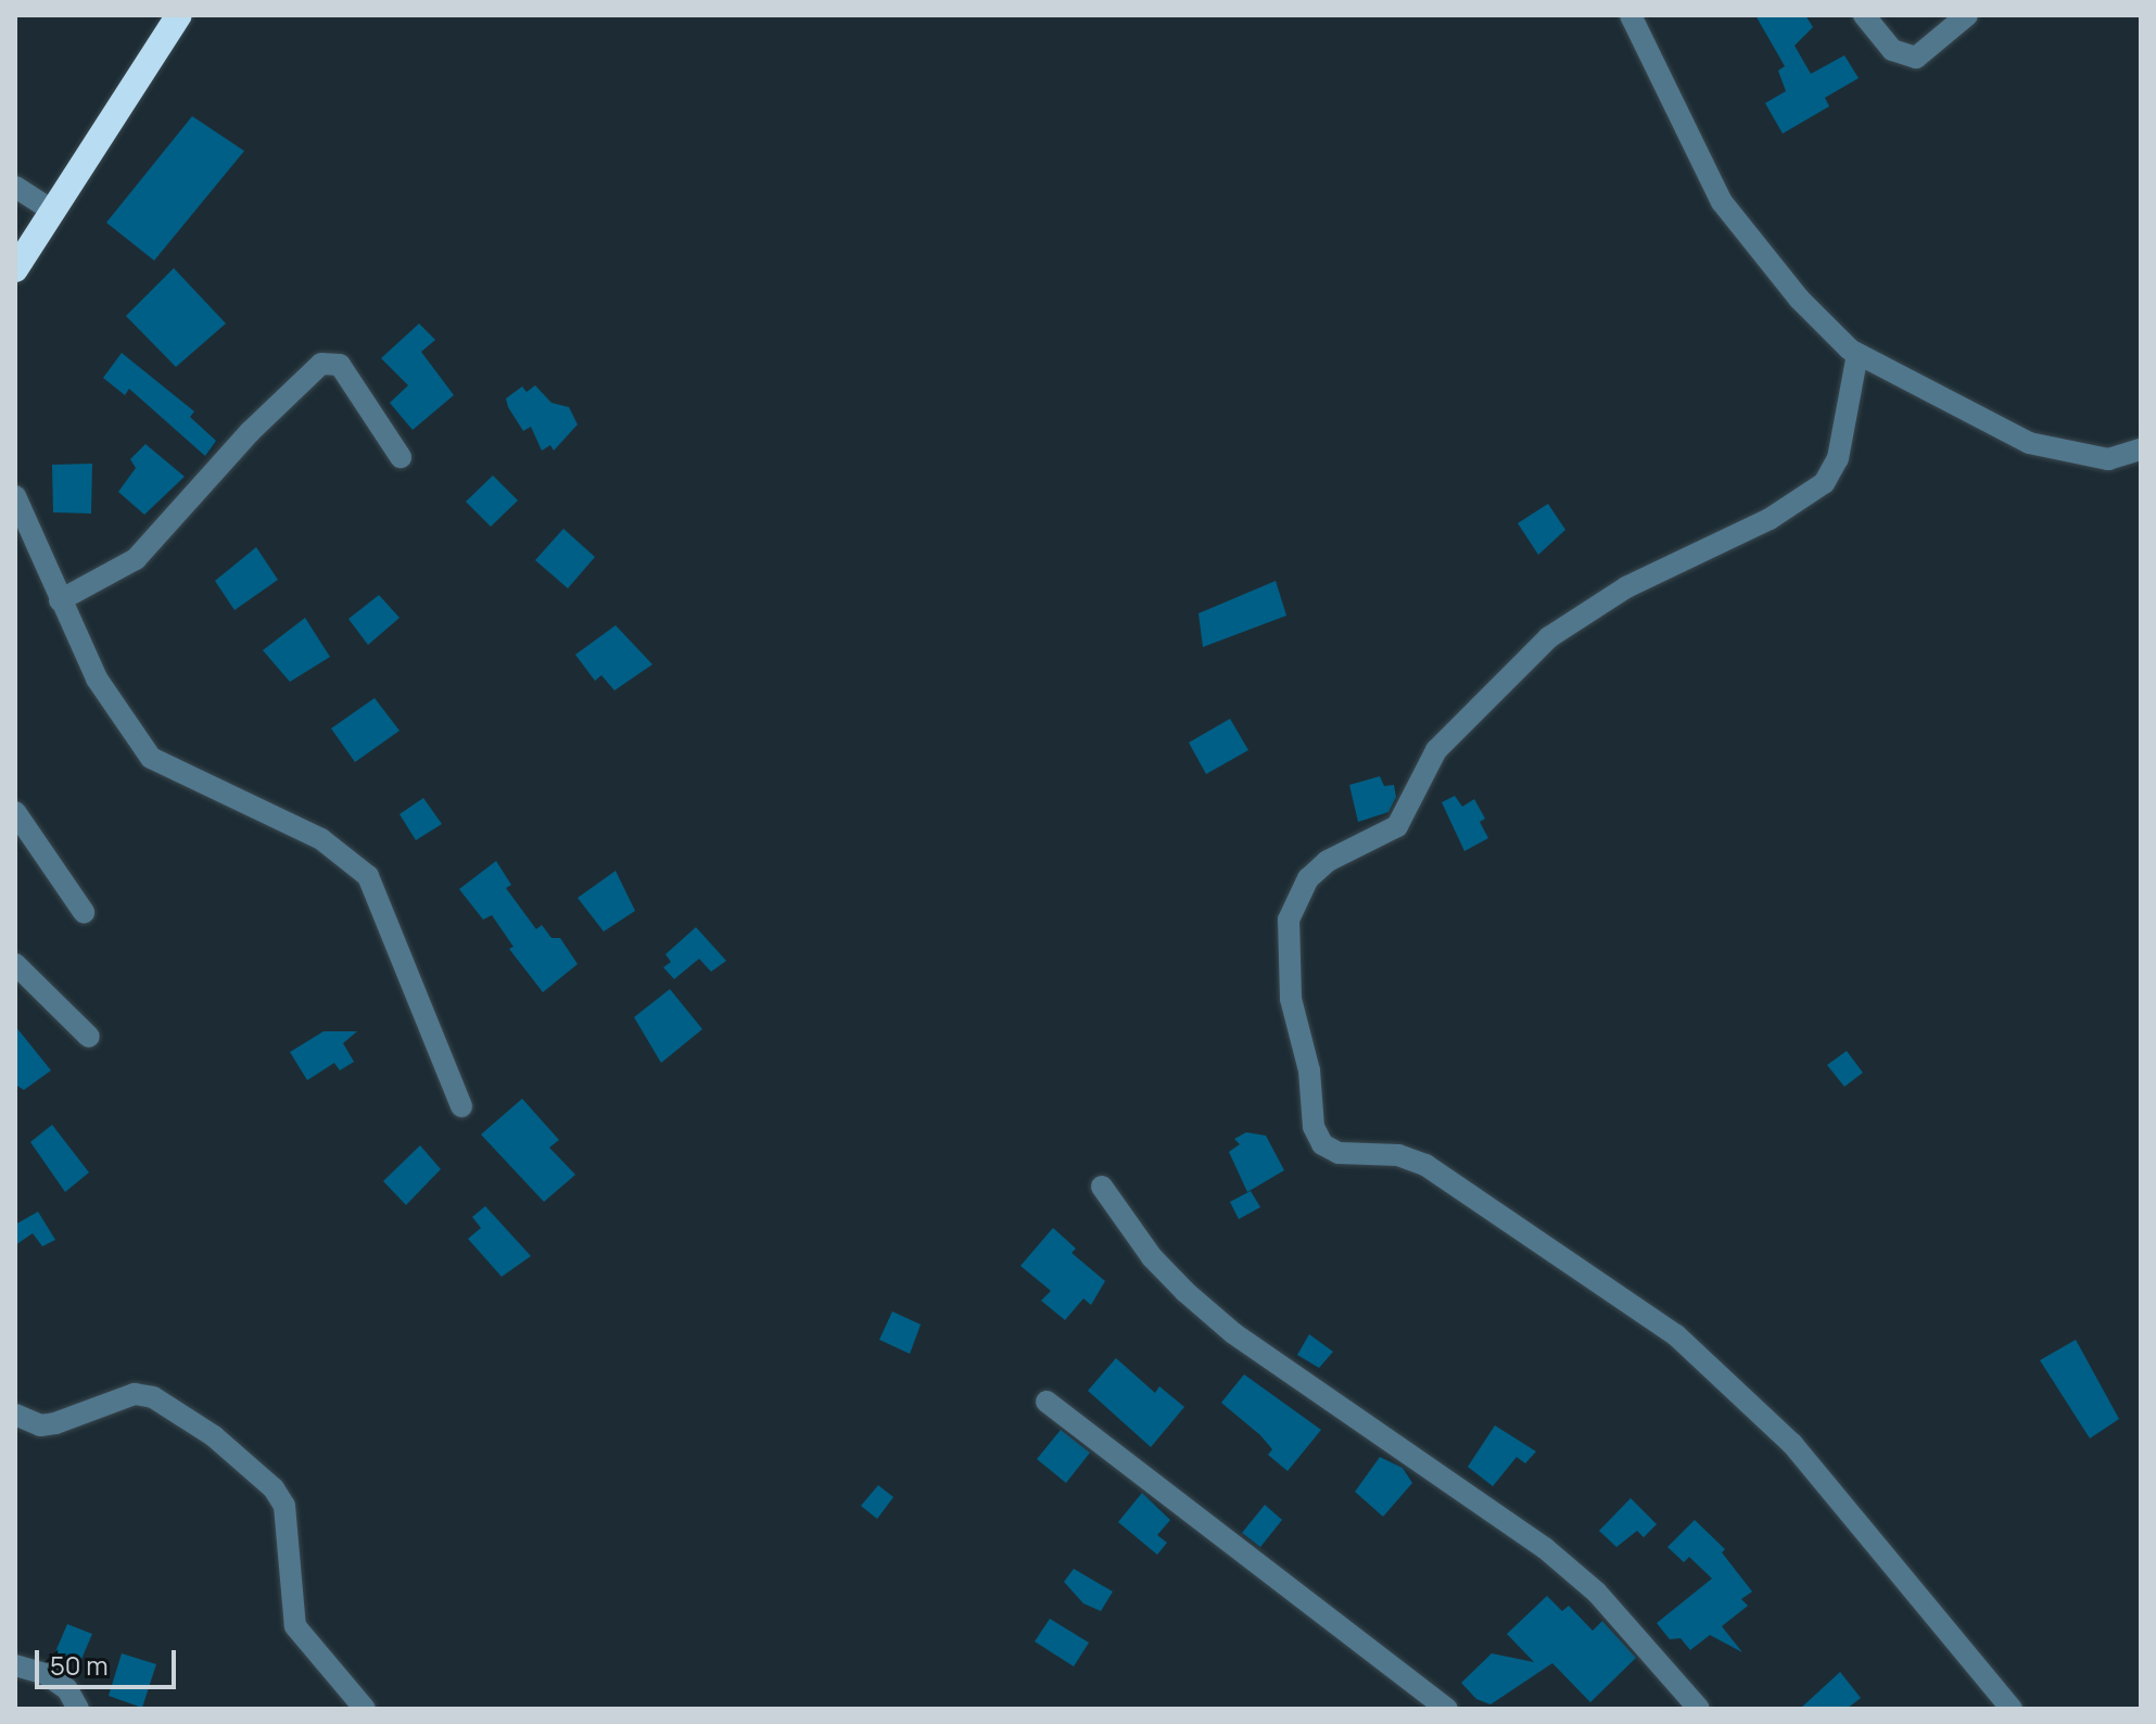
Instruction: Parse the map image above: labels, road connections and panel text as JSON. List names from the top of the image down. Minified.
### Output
{"scale_bar":"50 m"}
